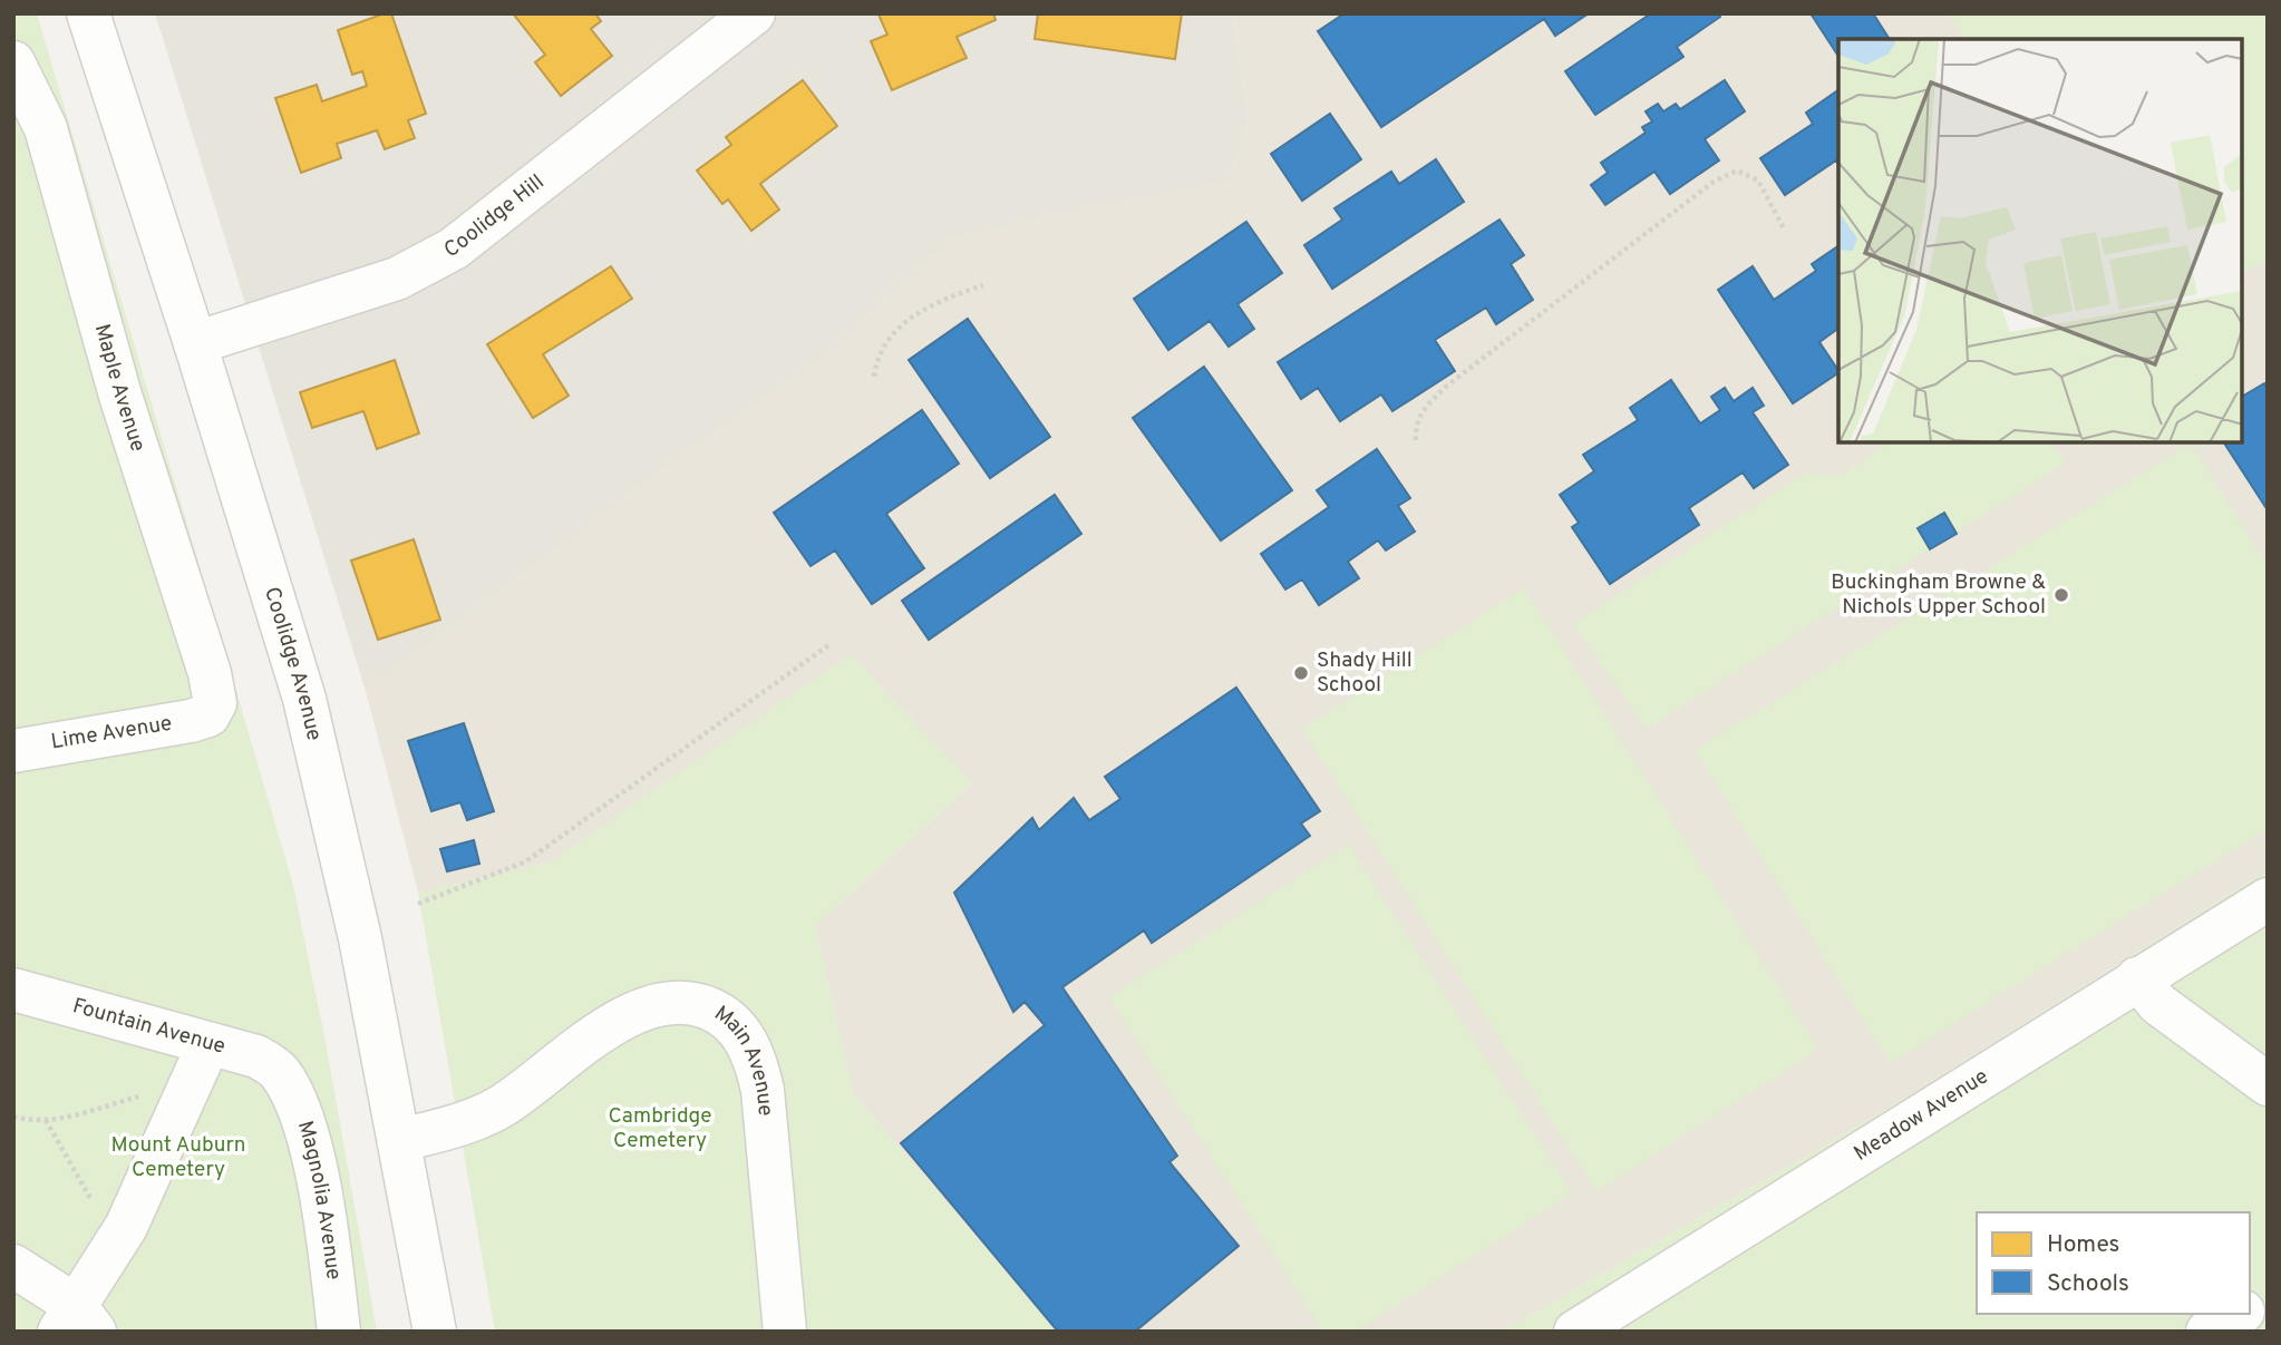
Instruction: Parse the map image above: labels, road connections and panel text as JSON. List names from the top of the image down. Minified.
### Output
{"streets":{"street":["Coolidge Hill","Maple Avenue","Coolidge Avenue","Lime Avenue","Fountain Avenue","Main Avenue","Meadow Avenue","Magnolia Avenue"]},"crossings":[["Coolidge Hill","Coolidge Avenue"],["Maple Avenue","Lime Avenue"],["Coolidge Avenue","Main Avenue"],["Fountain Avenue","Magnolia Avenue"]],"parks":["Cambridge Cemetery","Mount Auburn Cemetery"],"places":["Buckingham Browne & Nichols Upper School","Shady Hill School"],"legend":["Homes","Schools"]}
